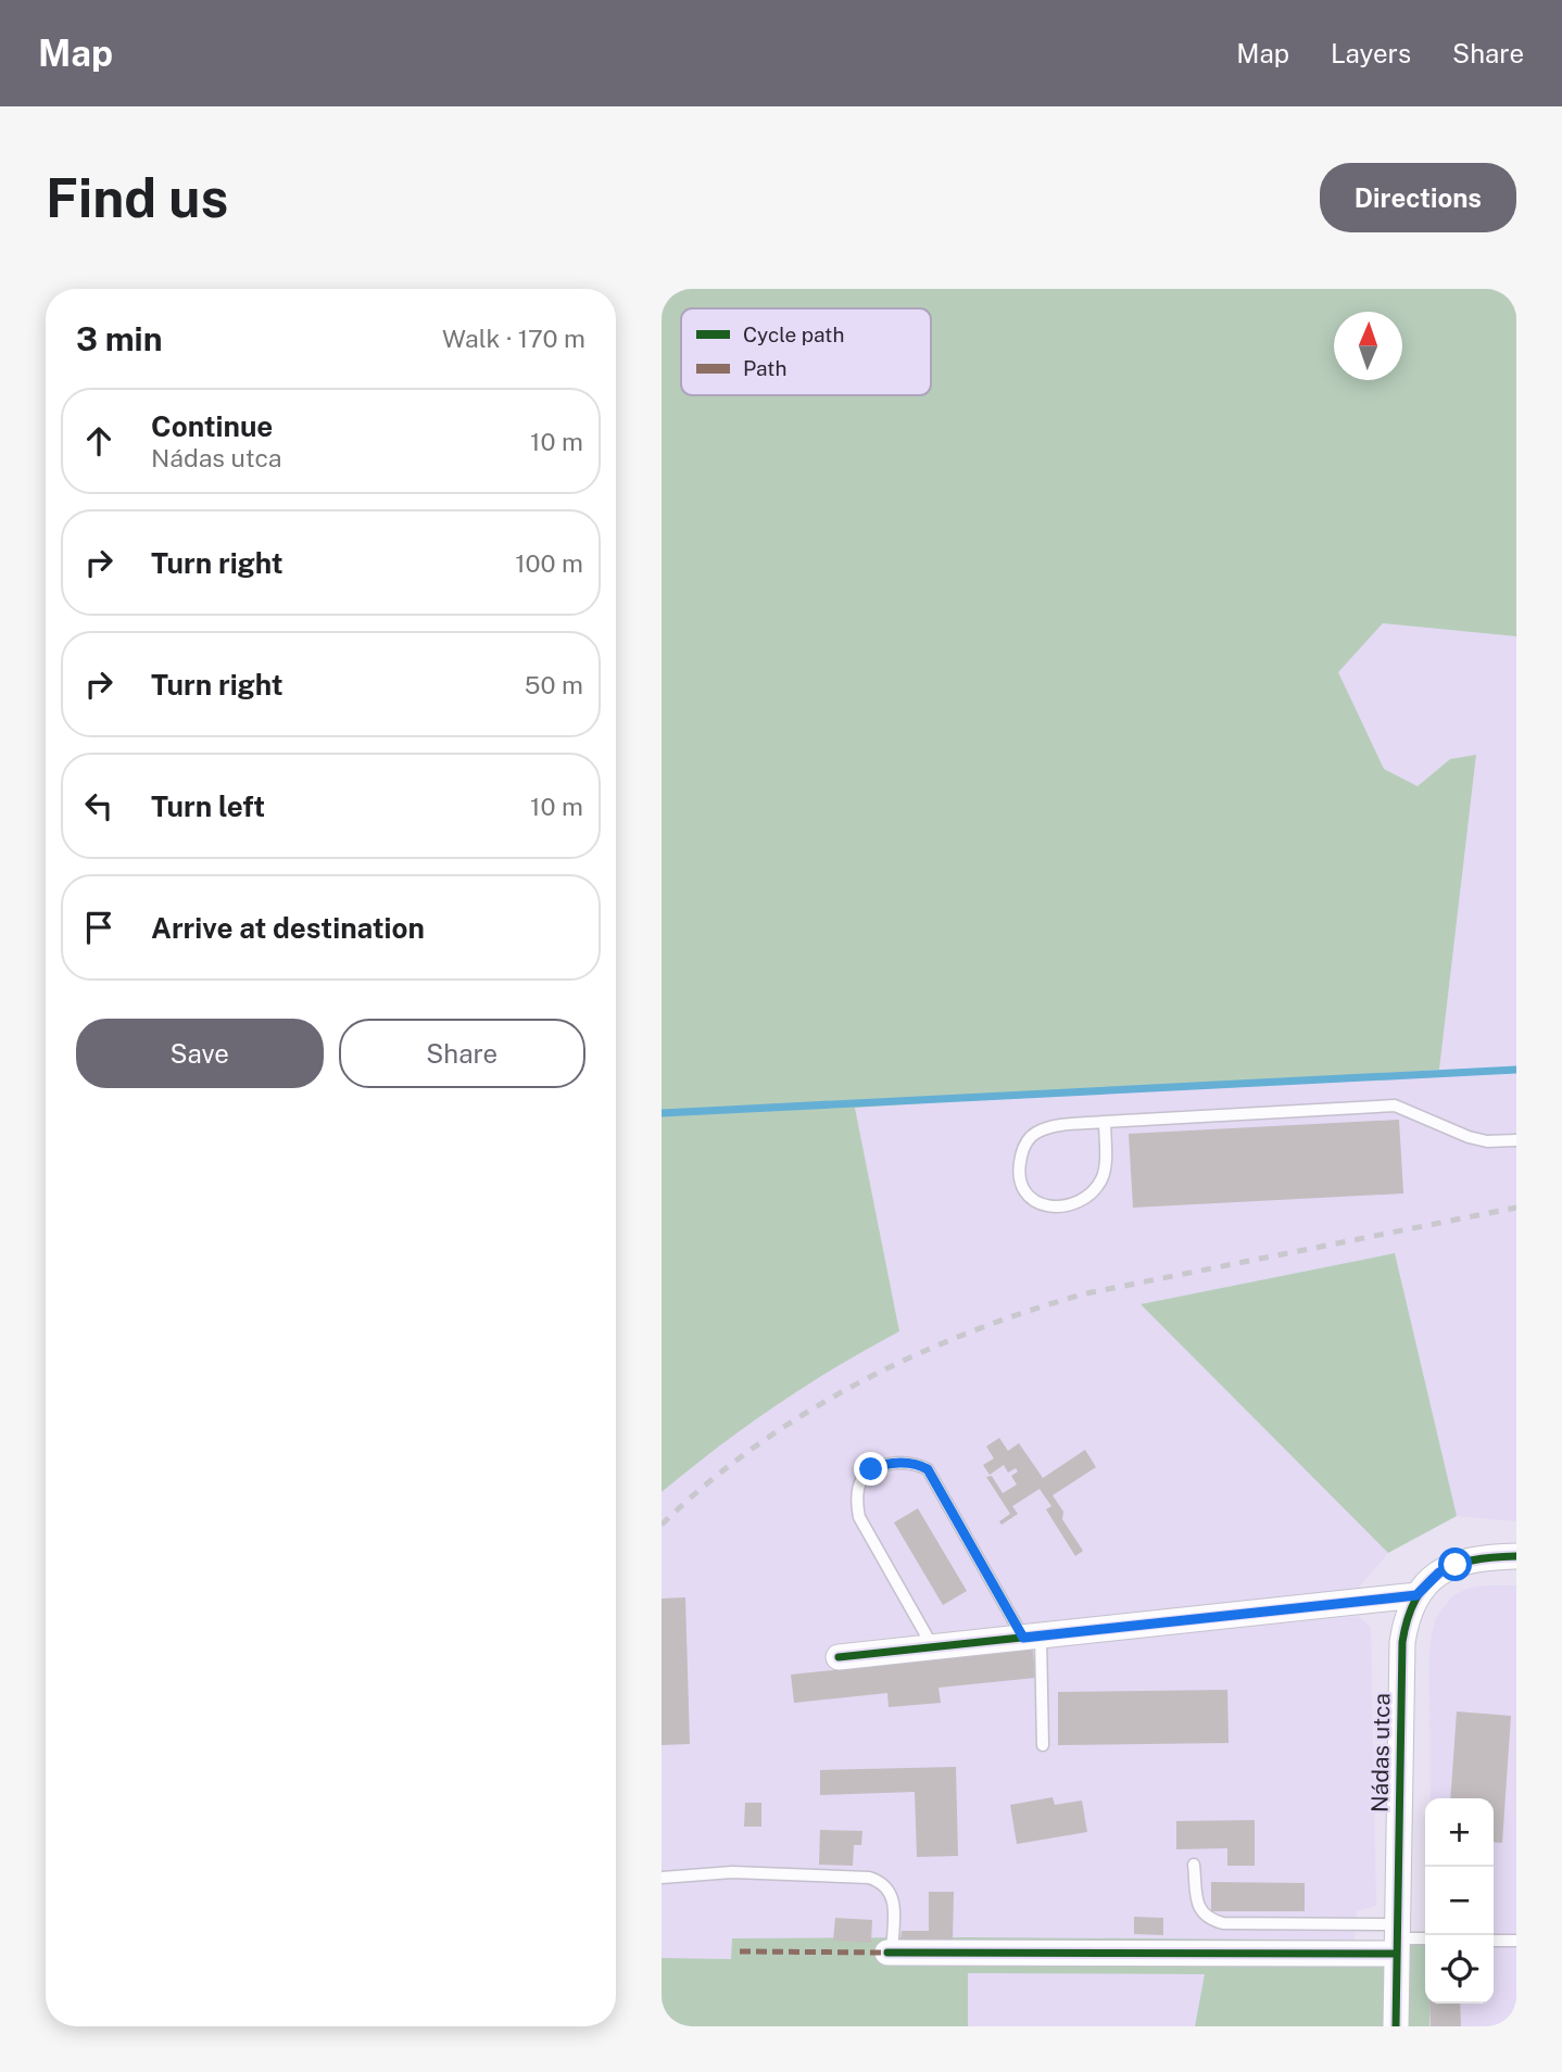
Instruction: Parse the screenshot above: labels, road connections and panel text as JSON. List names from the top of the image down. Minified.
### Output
{"streets":{"street":["Nádas utca"]},"legend":["Cycle path","Path"],"north":"top","page":{"header":"Map","nav":["Map","Layers","Share"],"buttons":["Directions",["Save","Share"]],"title":"Find us","heading":["3 min","Walk · 170 m"],"list":[["Continue","Nádas utca","10 m"],["Turn right","100 m"],["Turn right","50 m"],["Turn left","10 m"],"Arrive at destination"],"map_buttons":["+","−"]}}
